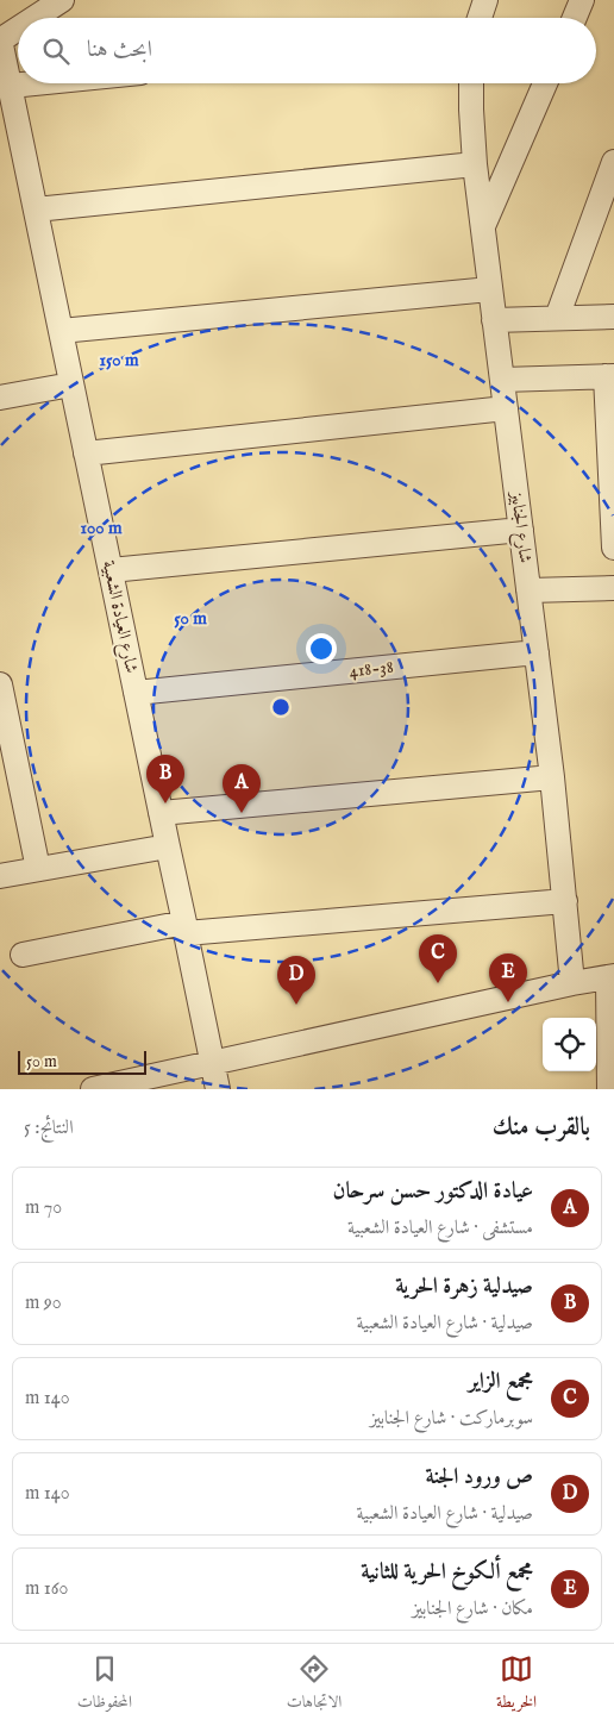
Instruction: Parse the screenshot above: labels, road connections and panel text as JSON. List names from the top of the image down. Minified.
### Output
{"streets":{"street":["شارع الجنابيز","شارع العيادة الشعبية","418-38"]},"crossings":[["شارع الجنابيز","418-38"],["شارع العيادة الشعبية","418-38"]],"scale_bar":"50 m","page":{"search":"ابحث هنا","pins":["B","A","C","E","D"],"scale":"50 m","heading":["بالقرب منك","النتائج: 5"],"list":[{"mark":"A","name":"عيادة الدكتور حسن سرحان","note":"مستشفى · شارع العيادة الشعبية","value":"70 m"},{"mark":"B","name":"صيدلية زهرة الحرية","note":"صيدلية · شارع العيادة الشعبية","value":"90 m"},{"mark":"C","name":"مجمع الزاير","note":"سوبرماركت · شارع الجنابيز","value":"140 m"},{"mark":"D","name":"ص ورود الجنة","note":"صيدلية · شارع العيادة الشعبية","value":"140 m"},{"mark":"E","name":"مجمع ألكوخ الحرية للثانية","note":"مكان · شارع الجنابيز","value":"160 m"}],"nav":["الخريطة","الاتجاهات","المحفوظات"]},"rings":["150 m","100 m","50 m"]}
